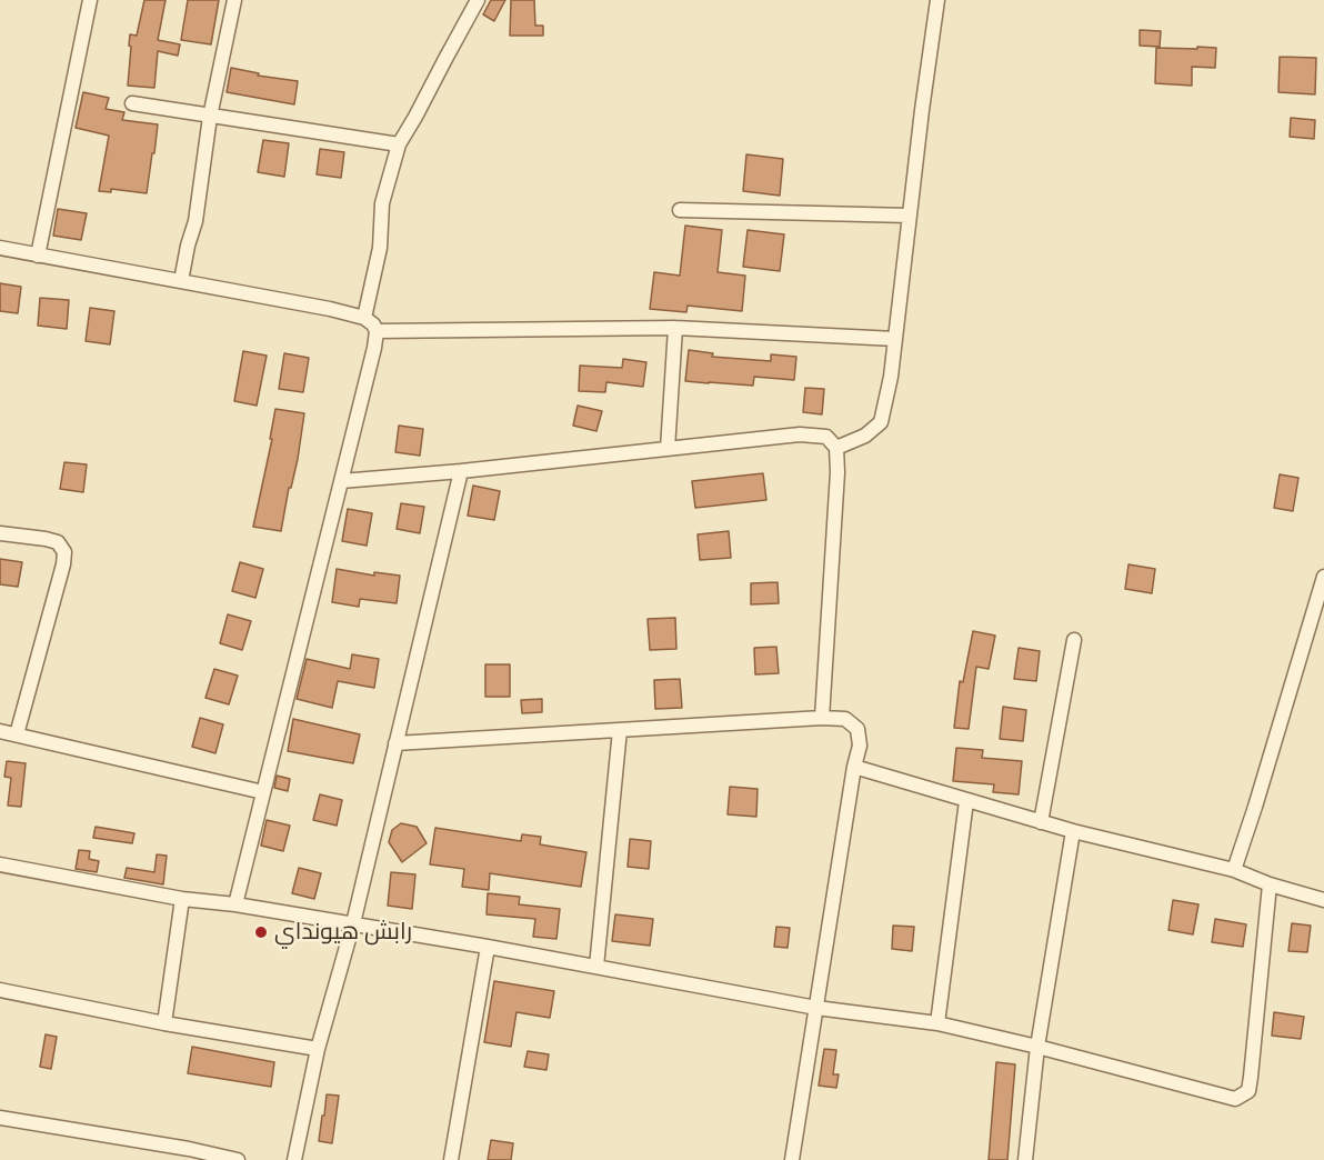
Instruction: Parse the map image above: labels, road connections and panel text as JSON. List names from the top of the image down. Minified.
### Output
{"places":["رابش هيونداي"]}
